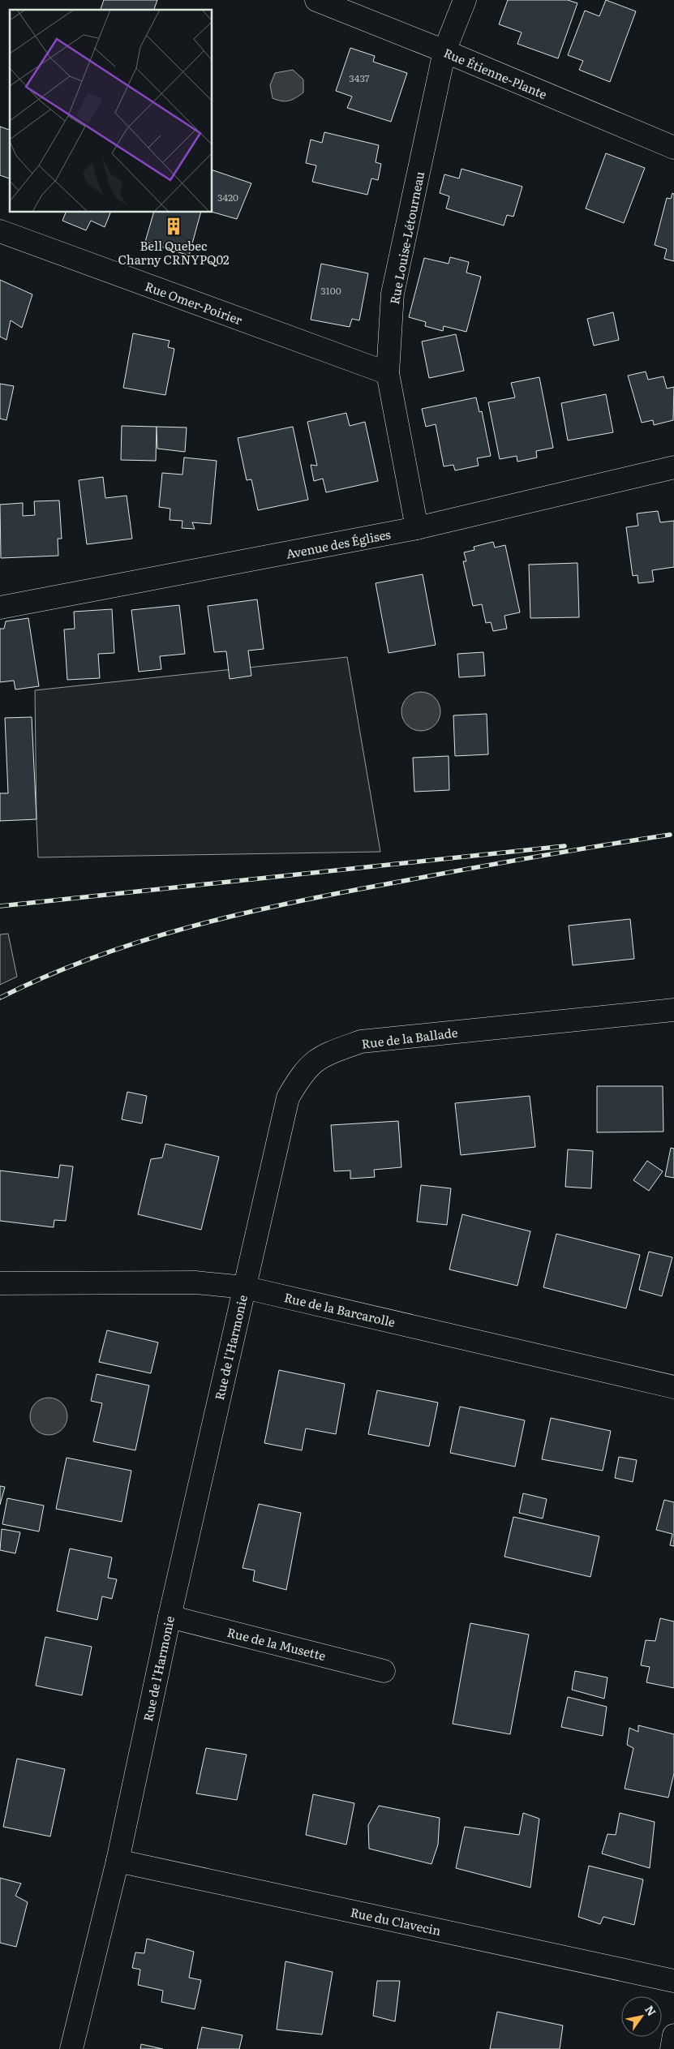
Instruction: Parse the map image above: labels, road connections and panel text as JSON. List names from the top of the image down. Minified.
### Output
{"streets":{"street":["Rue Étienne-Plante","Rue Louise-Létourneau","Rue Omer-Poirier","Avenue des Églises","Rue de la Ballade","Rue de la Barcarolle","Rue de l'Harmonie","Rue de la Musette","Rue du Clavecin"]},"crossings":[["Rue Étienne-Plante","Rue Louise-Létourneau"],["Rue Louise-Létourneau","Rue Omer-Poirier"],["Rue Louise-Létourneau","Avenue des Églises"],["Rue de la Ballade","Rue de la Barcarolle"],["Rue de la Ballade","Rue de l'Harmonie"],["Rue de la Barcarolle","Rue de l'Harmonie"],["Rue de l'Harmonie","Rue de la Musette"],["Rue de l'Harmonie","Rue du Clavecin"]],"places":{"building":["Bell Quebec Charny CRNYPQ02"]},"house_numbers":["3437","3420","3100"],"north":"top right"}
